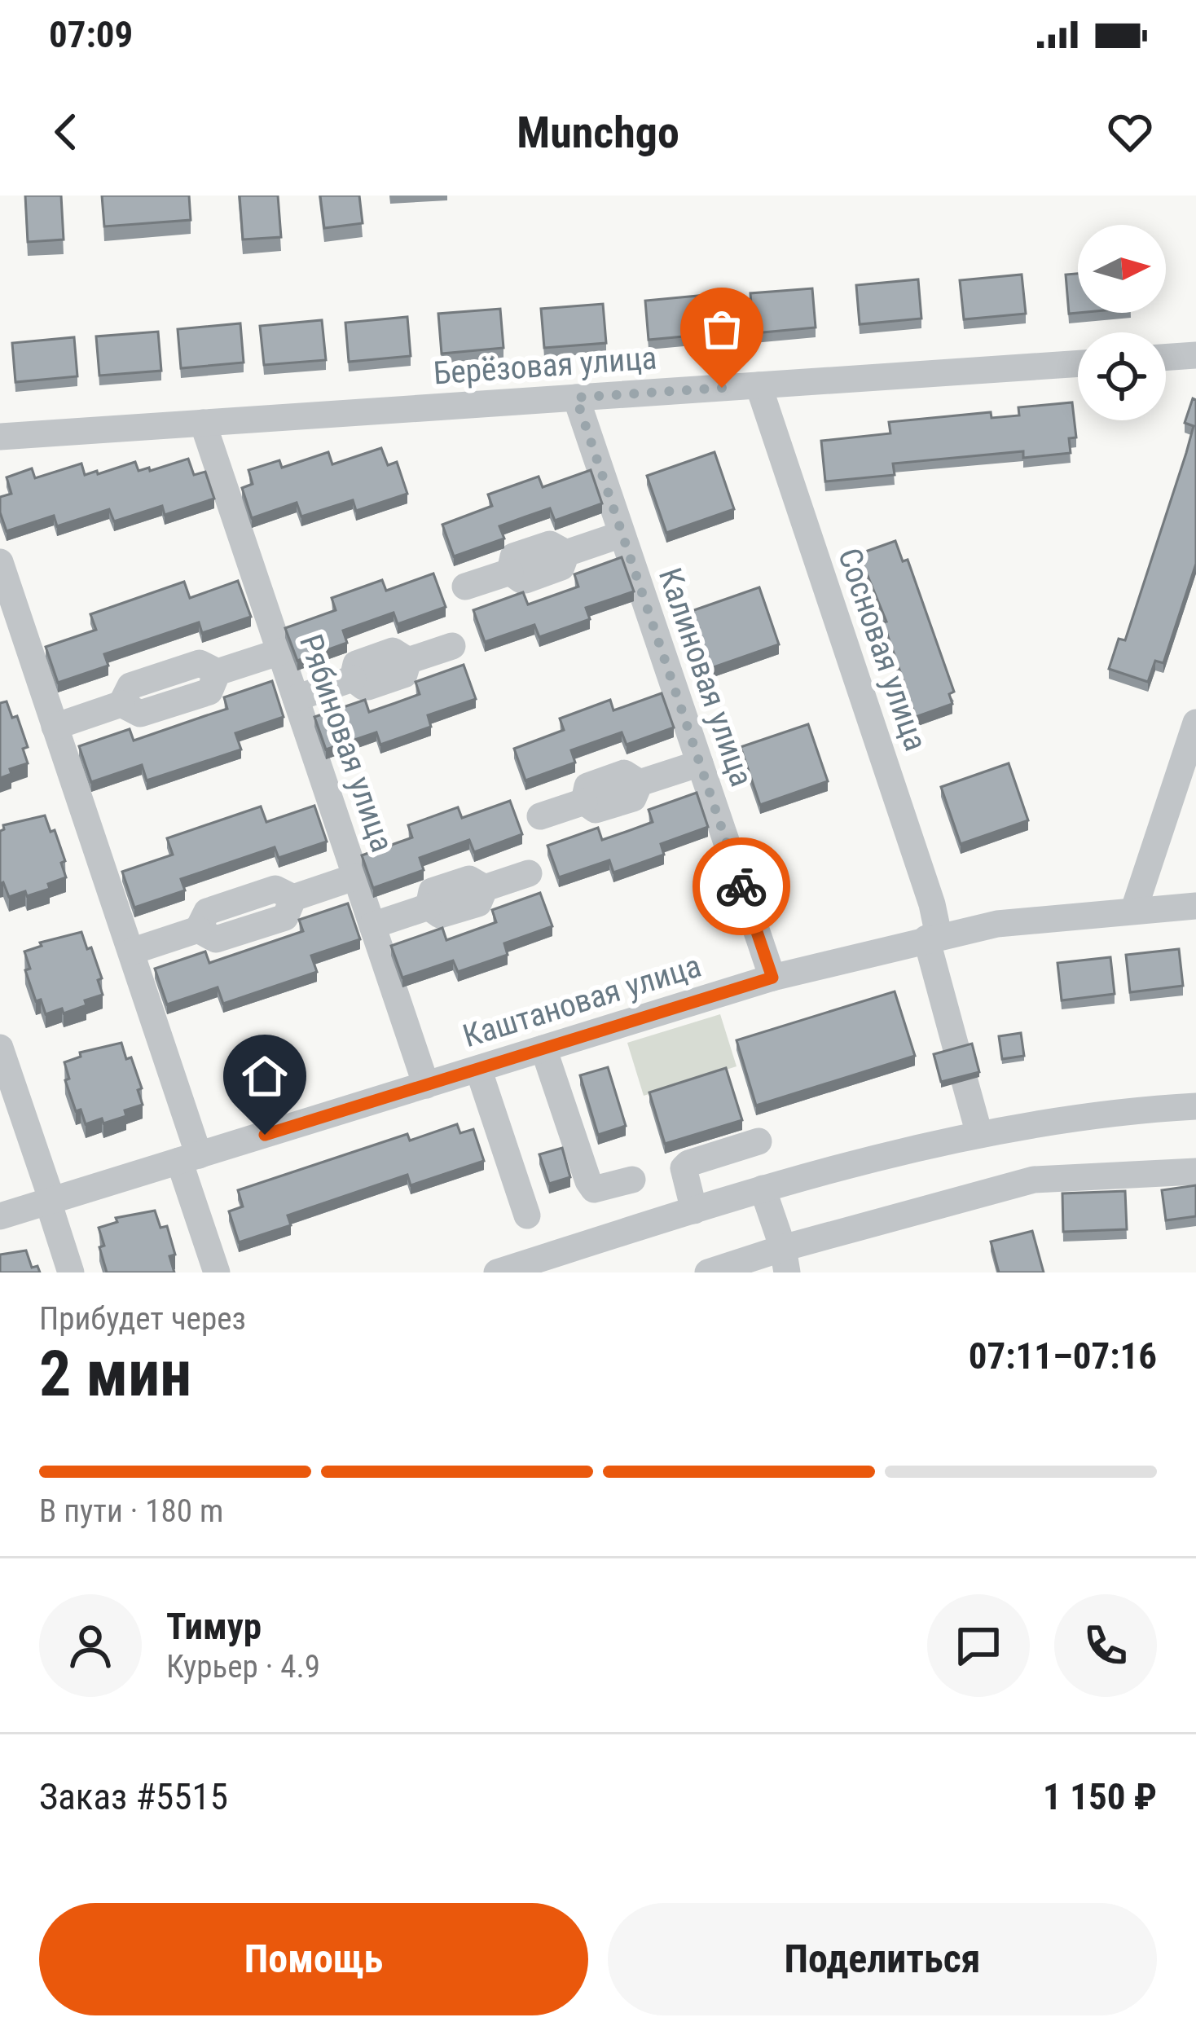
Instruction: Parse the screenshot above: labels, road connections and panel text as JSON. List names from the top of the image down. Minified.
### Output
{"streets":{"street":["Берёзовая улица","Сосновая улица","Калиновая улица","Рябиновая улица","Каштановая улица"]},"crossings":[["Берёзовая улица","Сосновая улица"],["Берёзовая улица","Калиновая улица"],["Берёзовая улица","Рябиновая улица"],["Сосновая улица","Каштановая улица"],["Калиновая улица","Каштановая улица"],["Рябиновая улица","Каштановая улица"]],"north":"right","page":{"status":"07:09","header":"Munchgo","heading":["2 мин","Прибудет через","07:11–07:16"],"panel":["Тимур","Курьер · 4.9","Заказ #5515","1 150 ₽"],"bar":"В пути · 180 m","buttons":["Помощь","Поделиться"]}}
